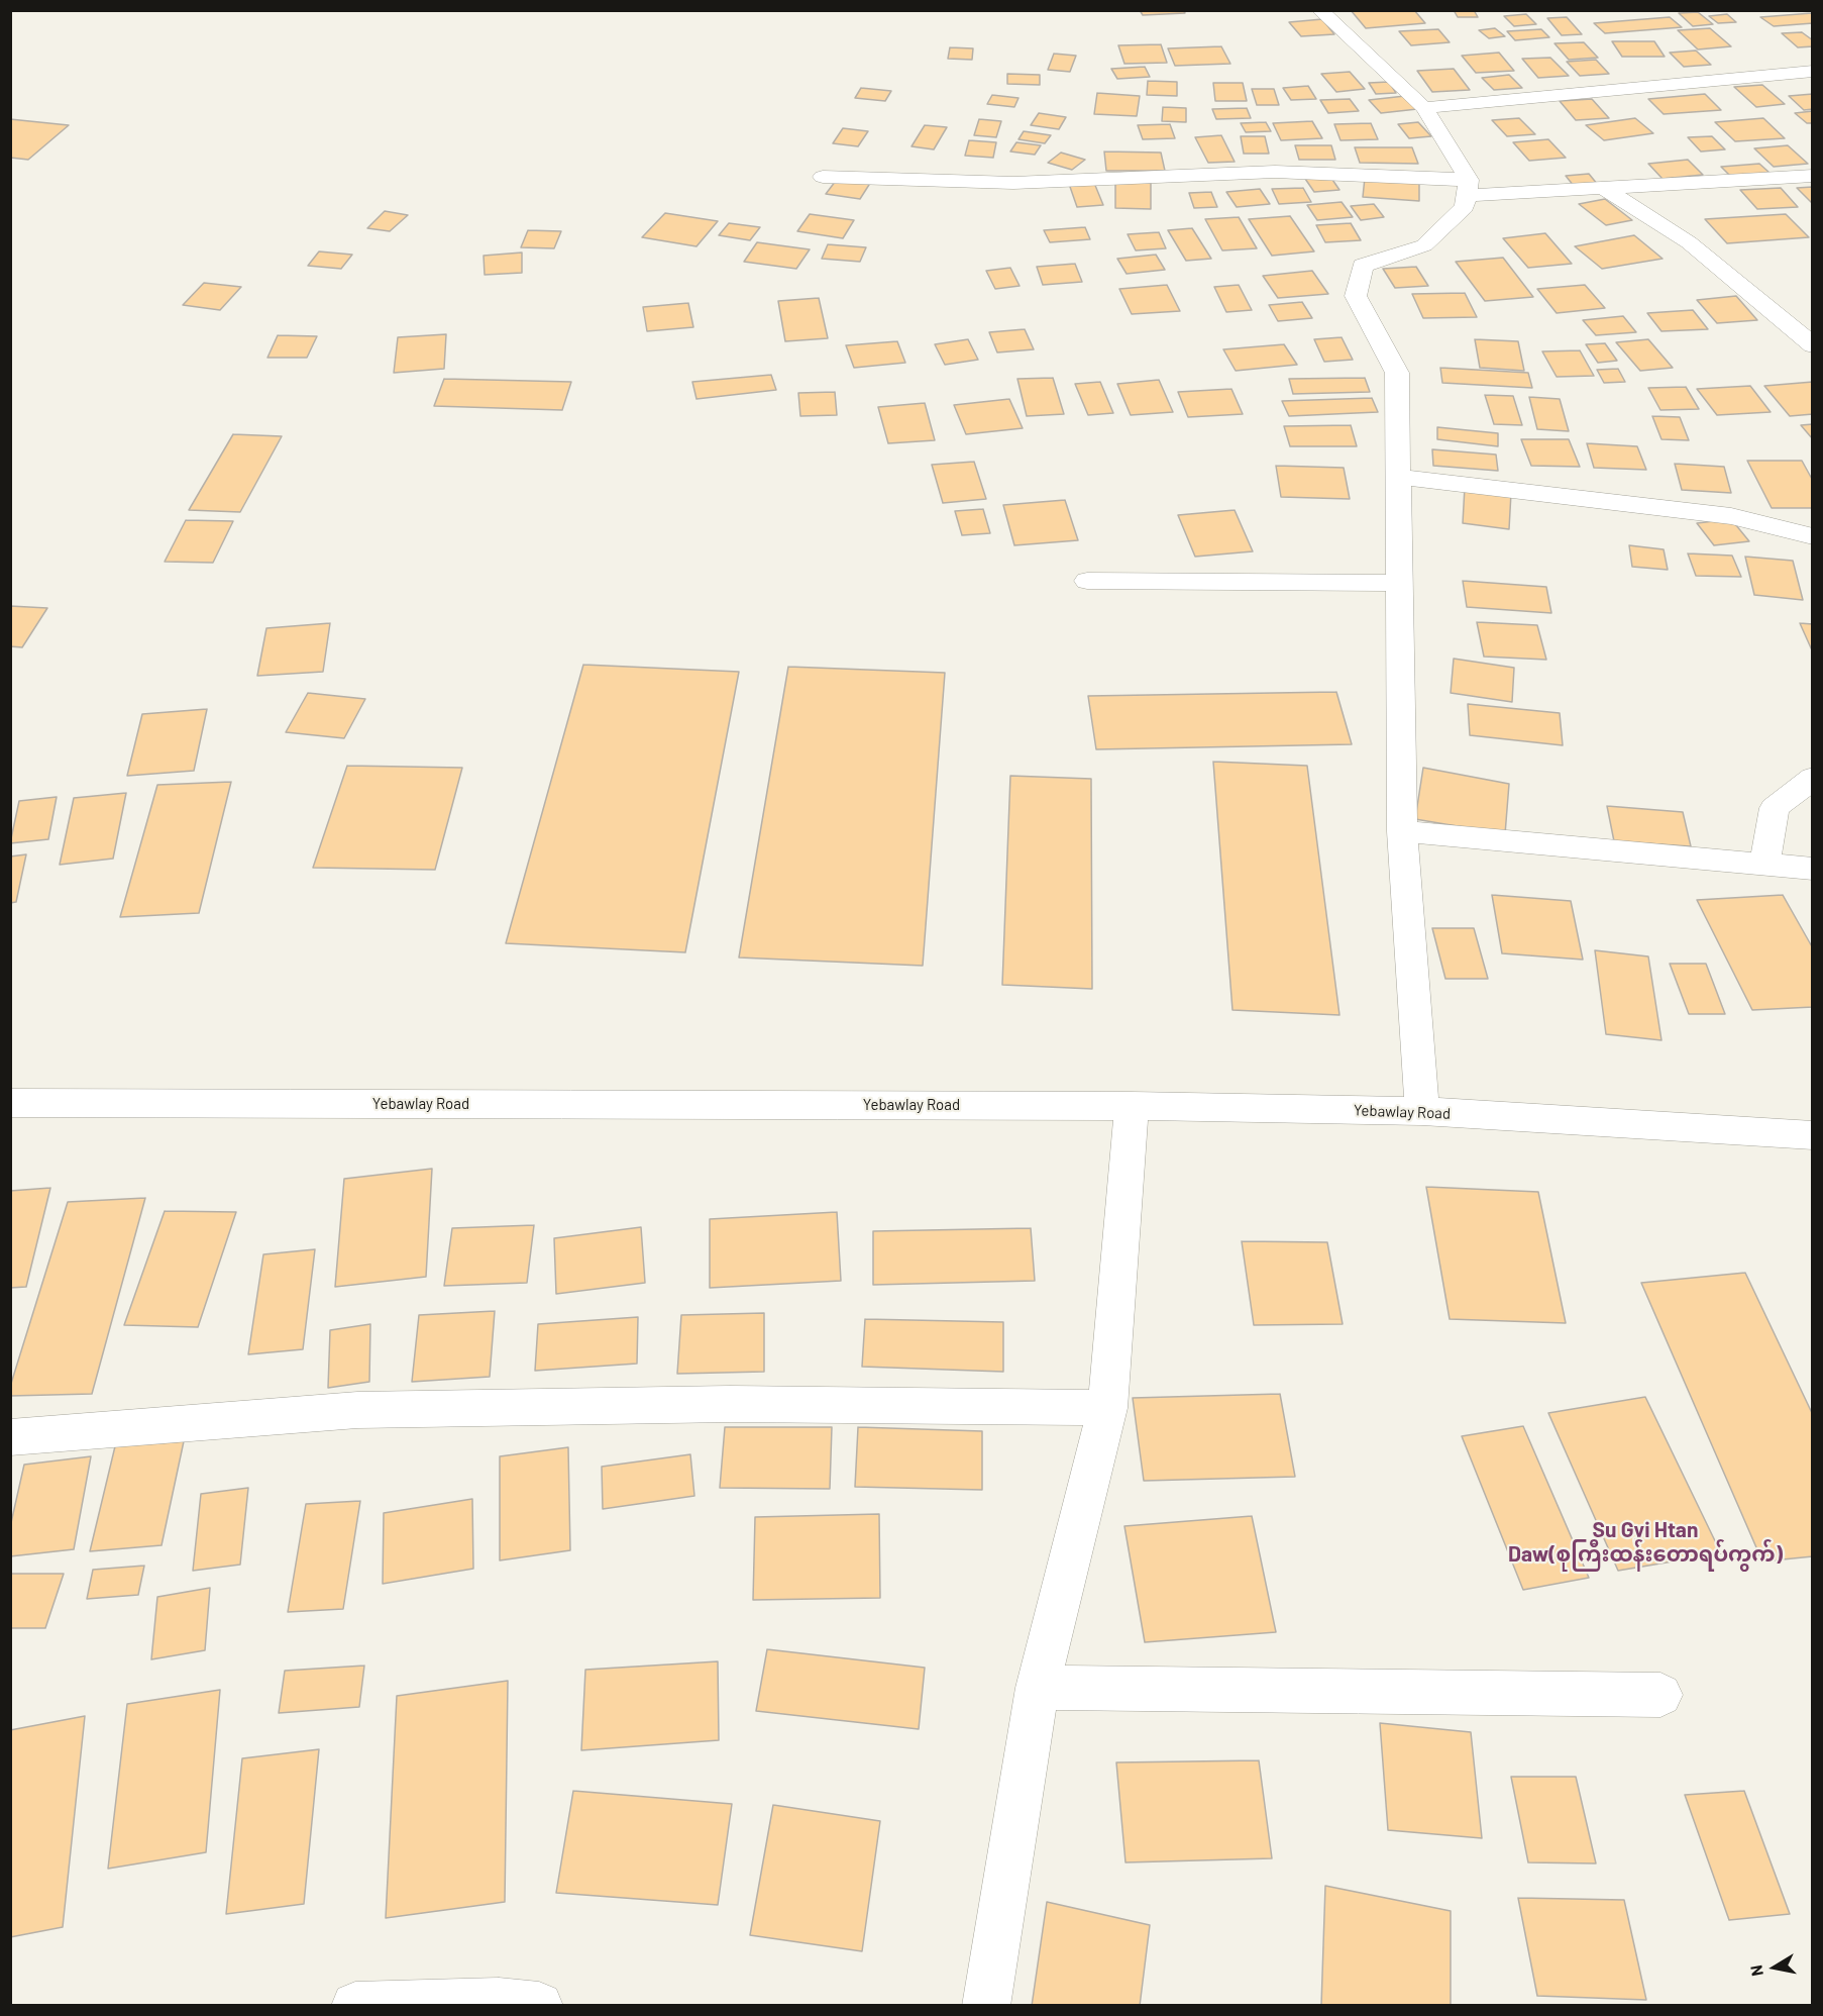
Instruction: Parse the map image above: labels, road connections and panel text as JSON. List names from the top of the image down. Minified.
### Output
{"streets":{"street":["Yebawlay Road"]},"districts":["Su Gyi Htan Daw(စုကြီးထန်းတောရပ်ကွက်)"],"north":"left"}
